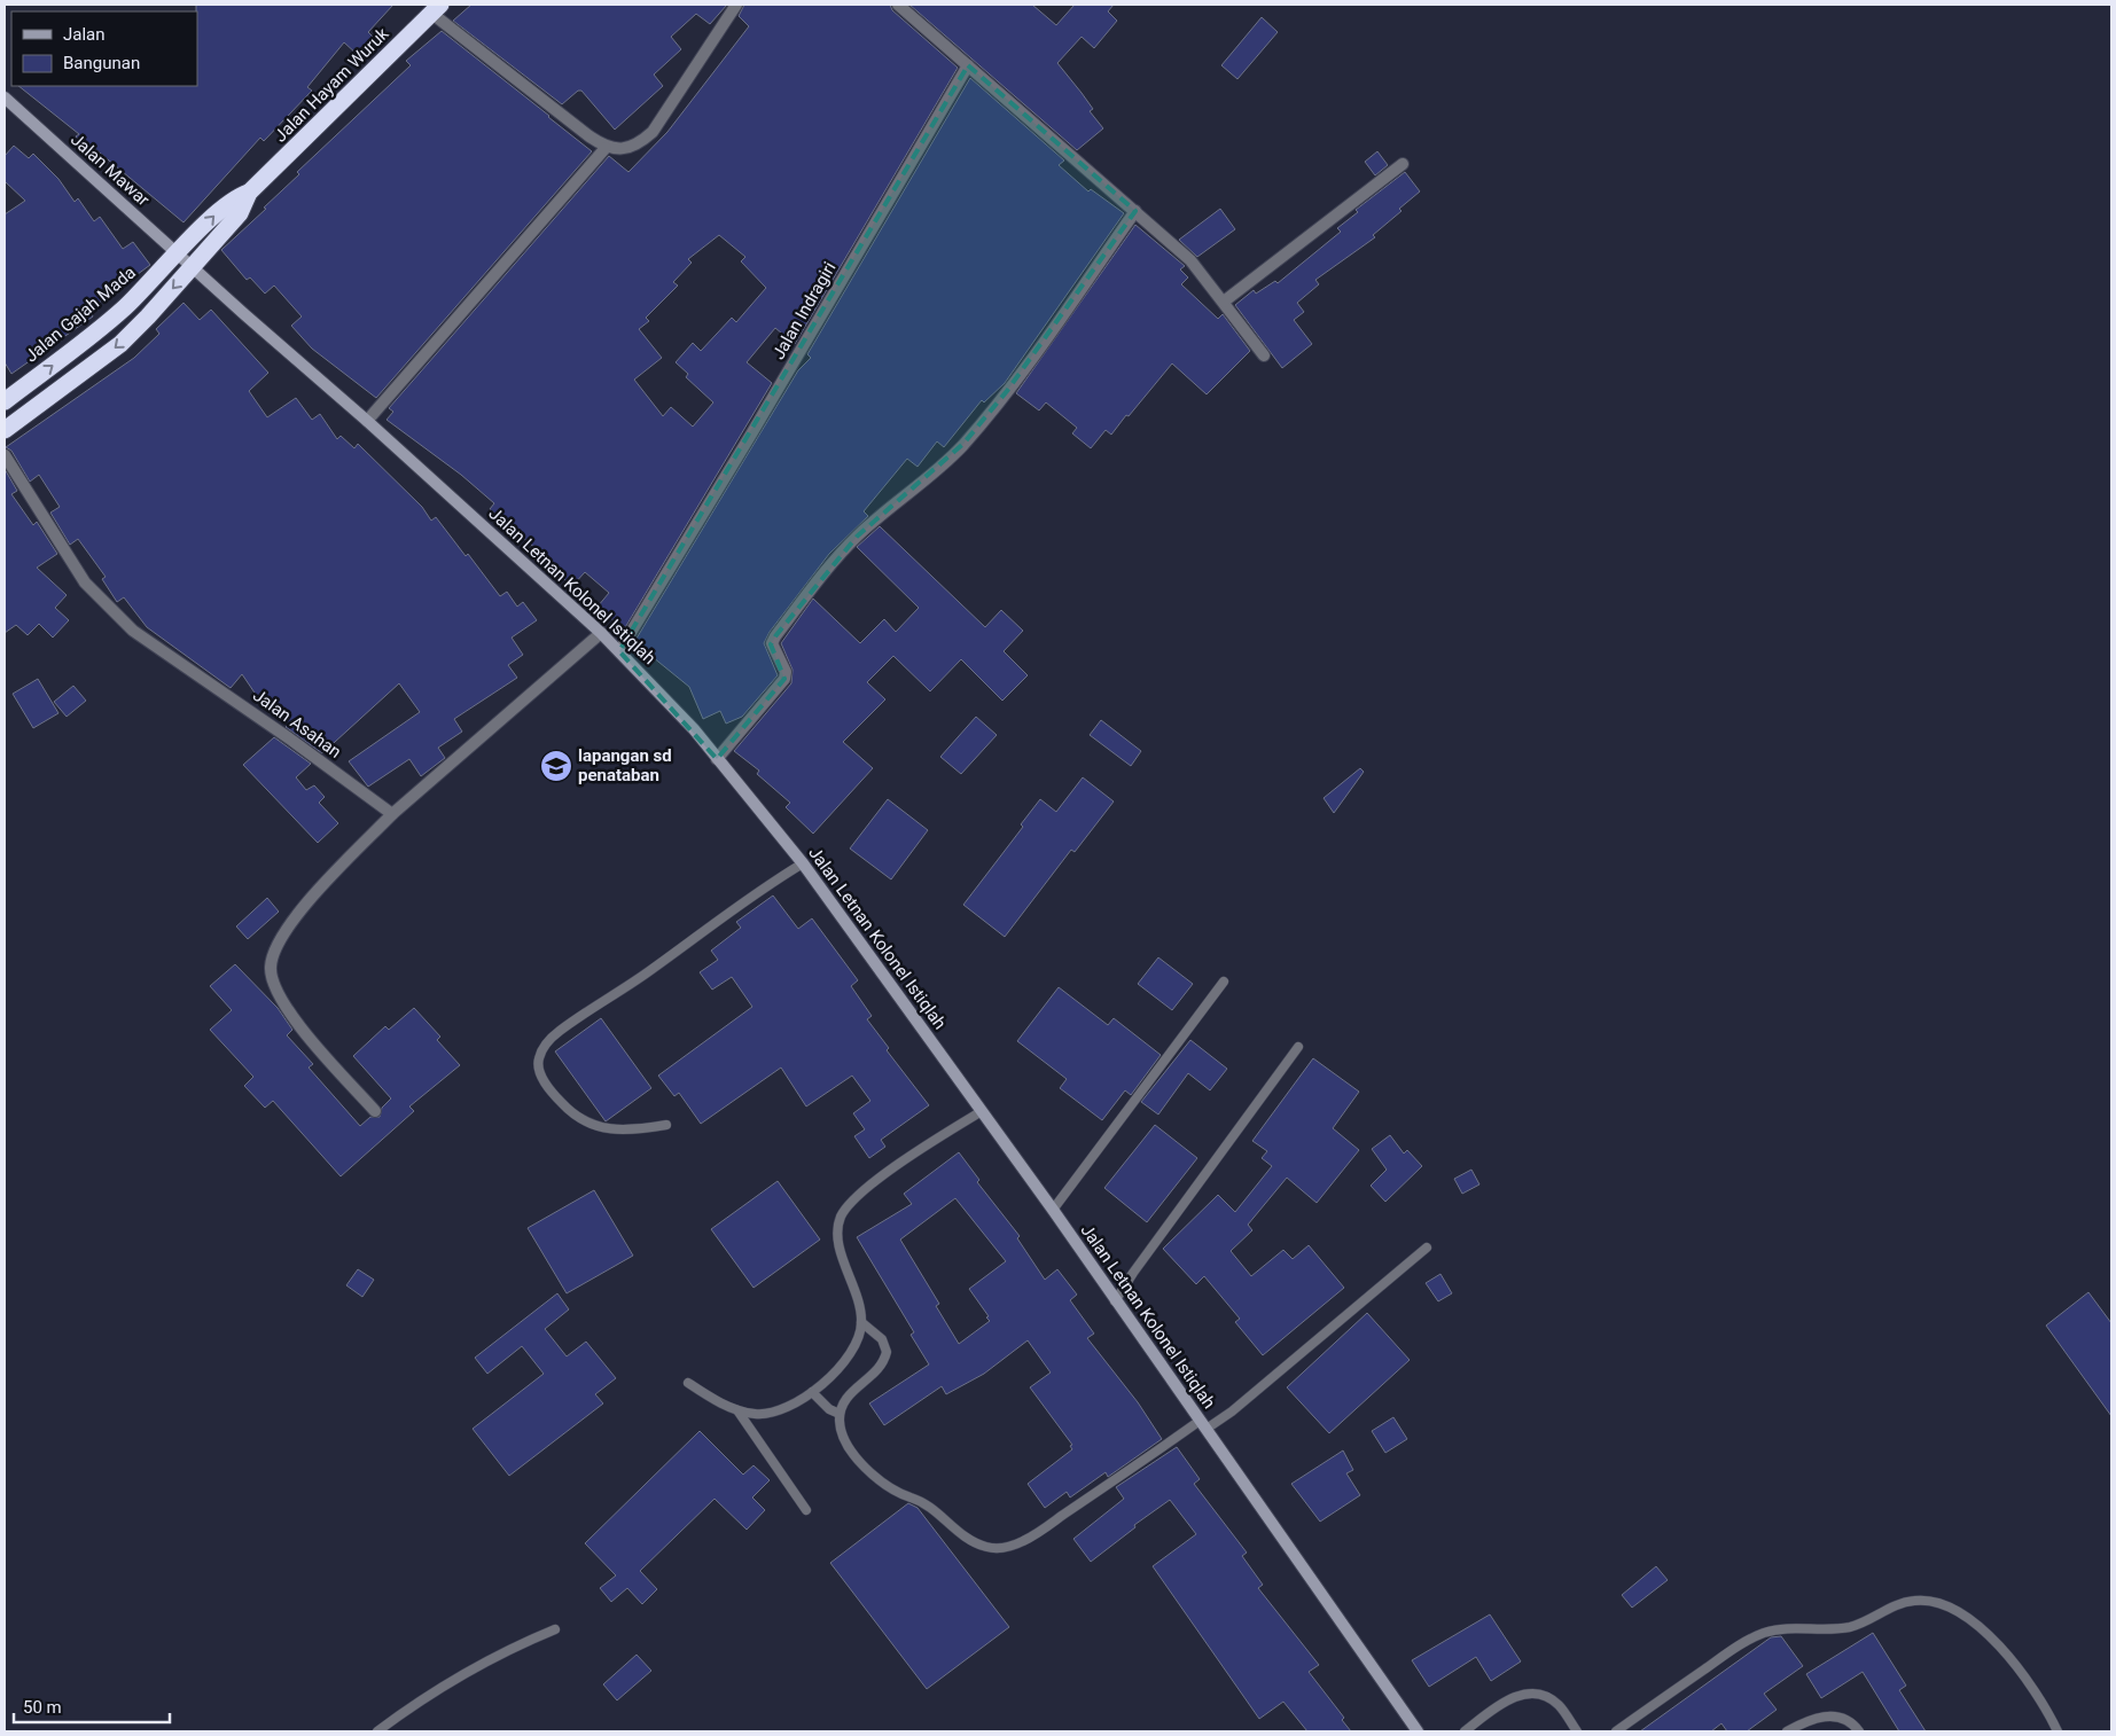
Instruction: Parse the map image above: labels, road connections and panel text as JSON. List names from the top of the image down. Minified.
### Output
{"streets":{"highway":["Jalan Hayam Wuruk","Jalan Gajah Mada"],"street":["Jalan Mawar","Jalan Indragiri","Jalan Letnan Kolonel Istiqlah","Jalan Asahan"]},"crossings":[["Jalan Hayam Wuruk","Jalan Mawar"],["Jalan Hayam Wuruk","Jalan Gajah Mada"],["Jalan Hayam Wuruk","Jalan Letnan Kolonel Istiqlah"],["Jalan Mawar","Jalan Gajah Mada"],["Jalan Mawar","Jalan Letnan Kolonel Istiqlah"],["Jalan Indragiri","Jalan Letnan Kolonel Istiqlah"]],"places":{"school or university":["lapangan sd penataban"]},"legend":["Jalan","Bangunan"],"scale_bar":"50 m"}
